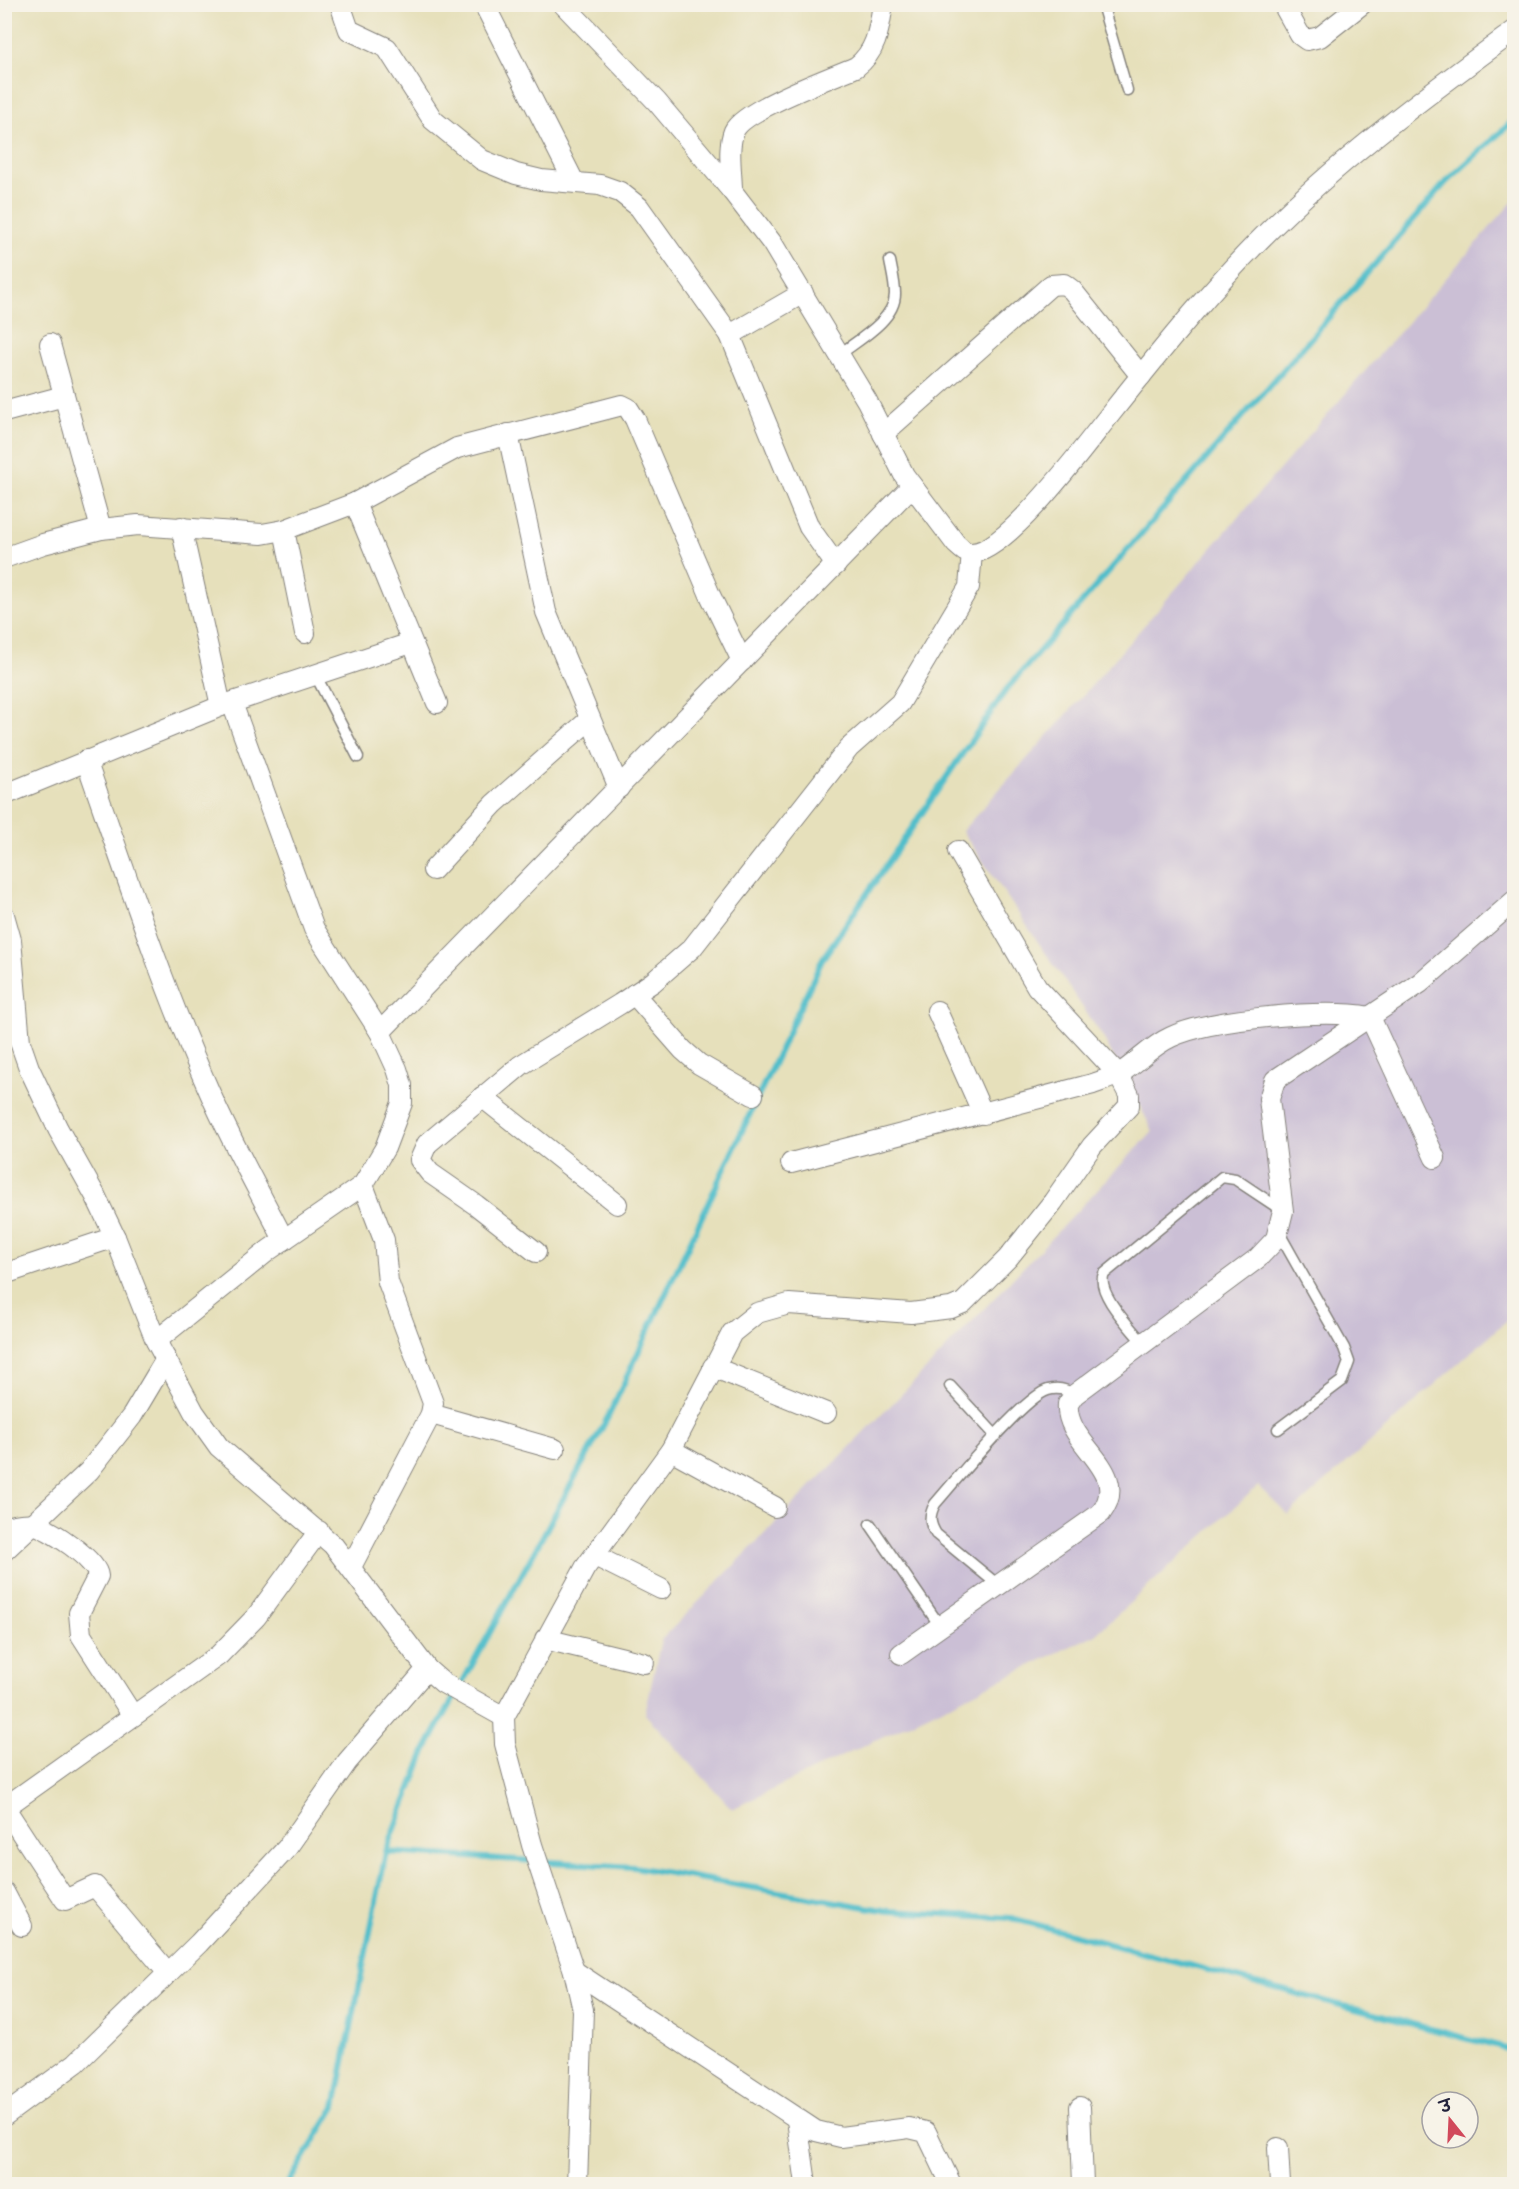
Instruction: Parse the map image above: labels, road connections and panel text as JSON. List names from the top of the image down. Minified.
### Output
{"north":"top"}
